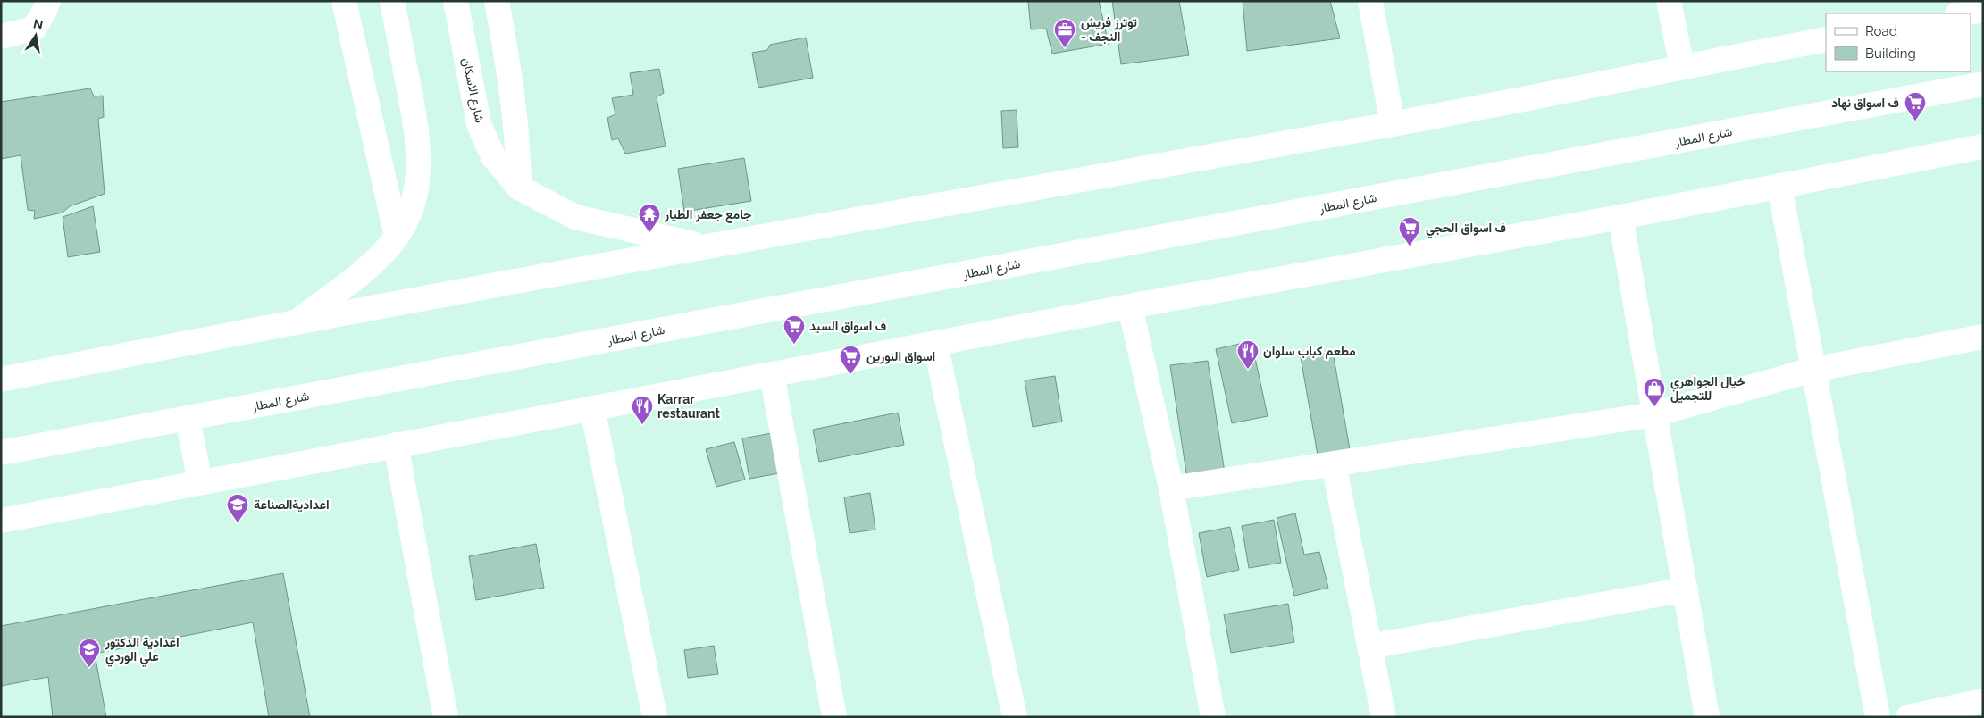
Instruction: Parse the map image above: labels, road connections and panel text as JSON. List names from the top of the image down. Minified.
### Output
{"streets":{"street":["شارع الاسكان","شارع المطار"]},"places":{"office":["توترز فريش - النجف"],"supermarket":["ف اسواق نهاد","ف اسواق الحجي","ف اسواق السيد","اسواق النورين"],"temple":["جامع جعفر الطيار"],"restaurant":["مطعم كباب سلوان","Karrar restaurant"],"shop":["خيال الجواهري للتجميل"],"school or university":["اعداديةالصناعة","اعدادية الدكتور علي الوردي"]},"legend":["Road","Building"],"north":"top"}
